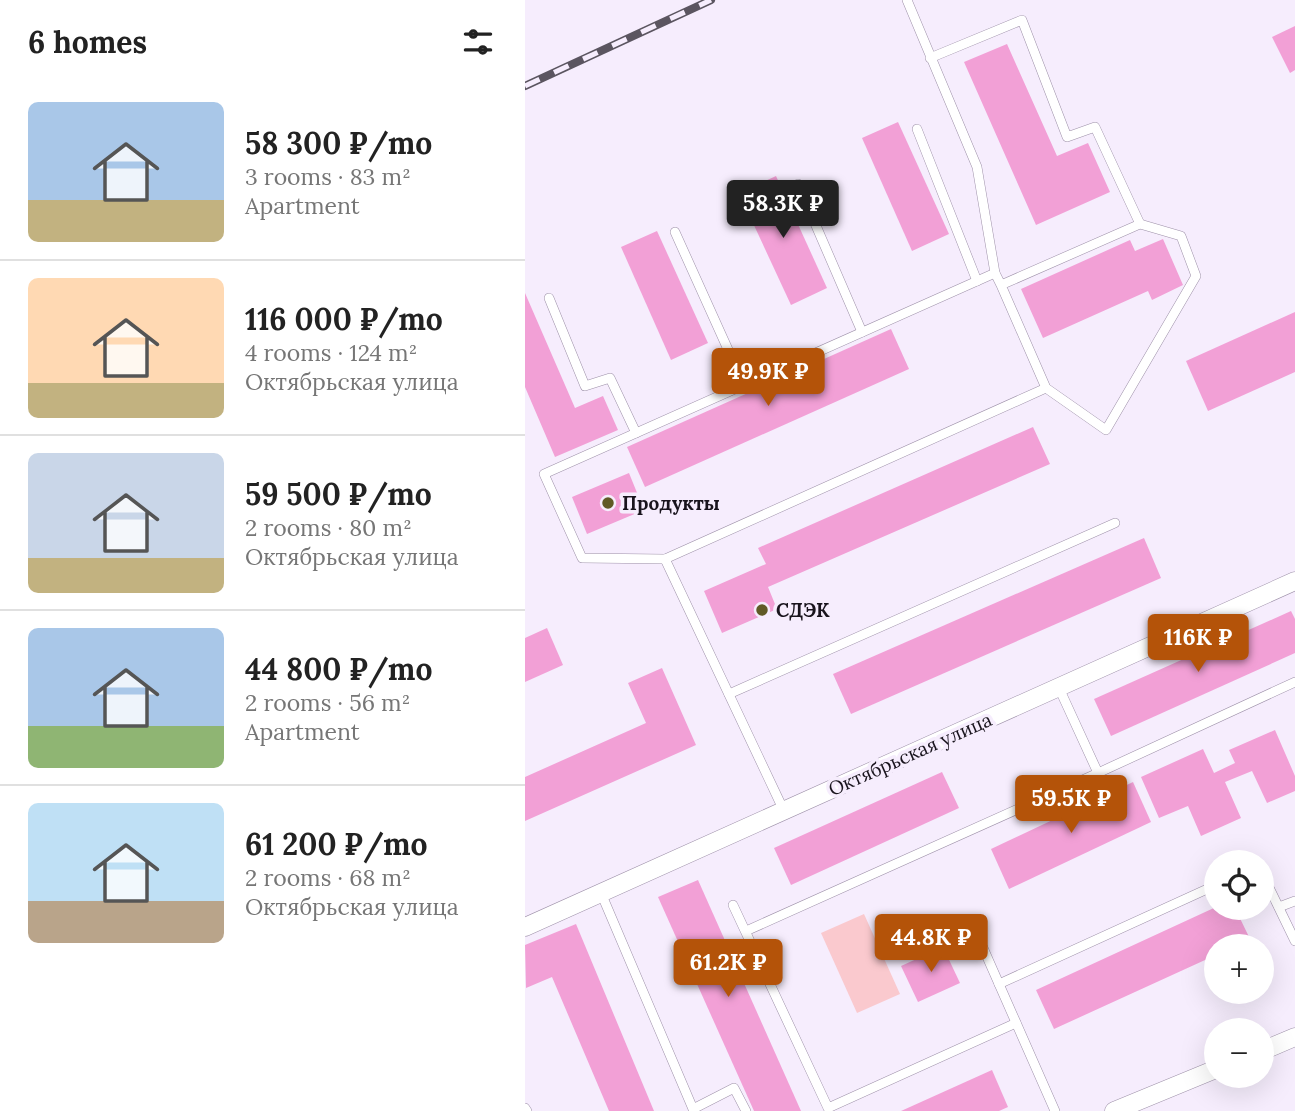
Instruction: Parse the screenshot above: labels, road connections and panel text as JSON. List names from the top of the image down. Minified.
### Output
{"streets":{"street":["Октябрьская улица"]},"places":["Продукты","СДЭК"],"page":{"heading":"6 homes","list":[{"name":"58 300 ₽/mo","note":"3 rooms · 83 m² · Apartment"},{"name":"116 000 ₽/mo","note":"4 rooms · 124 m² · Октябрьская улица"},{"name":"59 500 ₽/mo","note":"2 rooms · 80 m² · Октябрьская улица"},{"name":"44 800 ₽/mo","note":"2 rooms · 56 m² · Apartment"},{"name":"61 200 ₽/mo","note":"2 rooms · 68 m² · Октябрьская улица"}],"price":["58.3K ₽","49.9K ₽","116K ₽","59.5K ₽","44.8K ₽","61.2K ₽"],"map_buttons":["+","−"]}}
